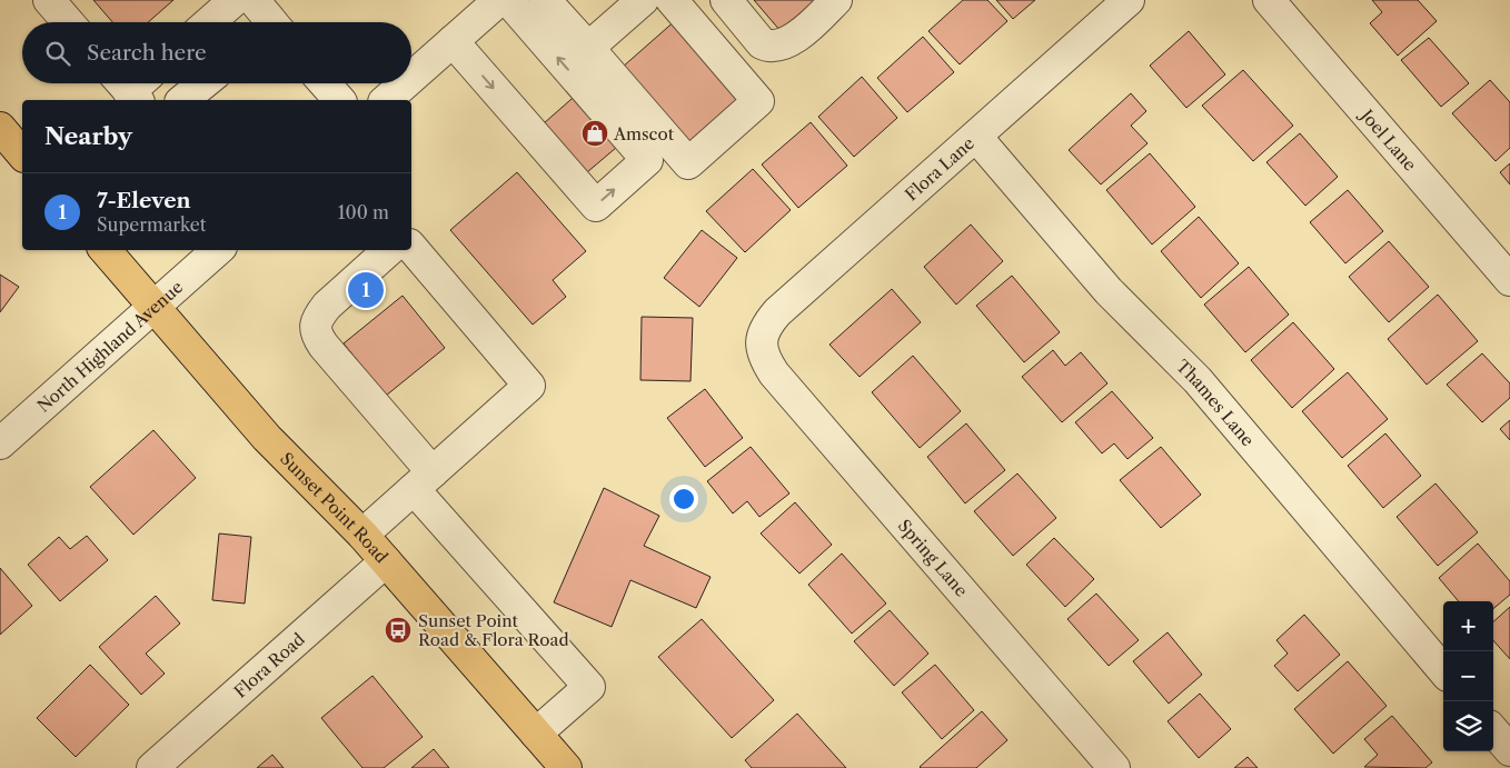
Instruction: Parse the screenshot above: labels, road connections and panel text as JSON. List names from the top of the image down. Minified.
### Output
{"streets":{"main road":["Sunset Point Road"],"street":["Joel Lane","Flora Lane","North Highland Avenue","Thames Lane","Spring Lane","Flora Road"]},"crossings":[["Flora Lane","Thames Lane"],["Flora Lane","Spring Lane"],["North Highland Avenue","Sunset Point Road"],["Sunset Point Road","Flora Road"]],"places":{"shop":["Amscot"],"bus stop":["Sunset Point Road & Flora Road"]},"page":{"search":"Search here","heading":"Nearby","list":[{"mark":"1","name":"7-Eleven","note":"Supermarket","value":"100 m"}],"pins":"1","map_buttons":["+","−"]}}
